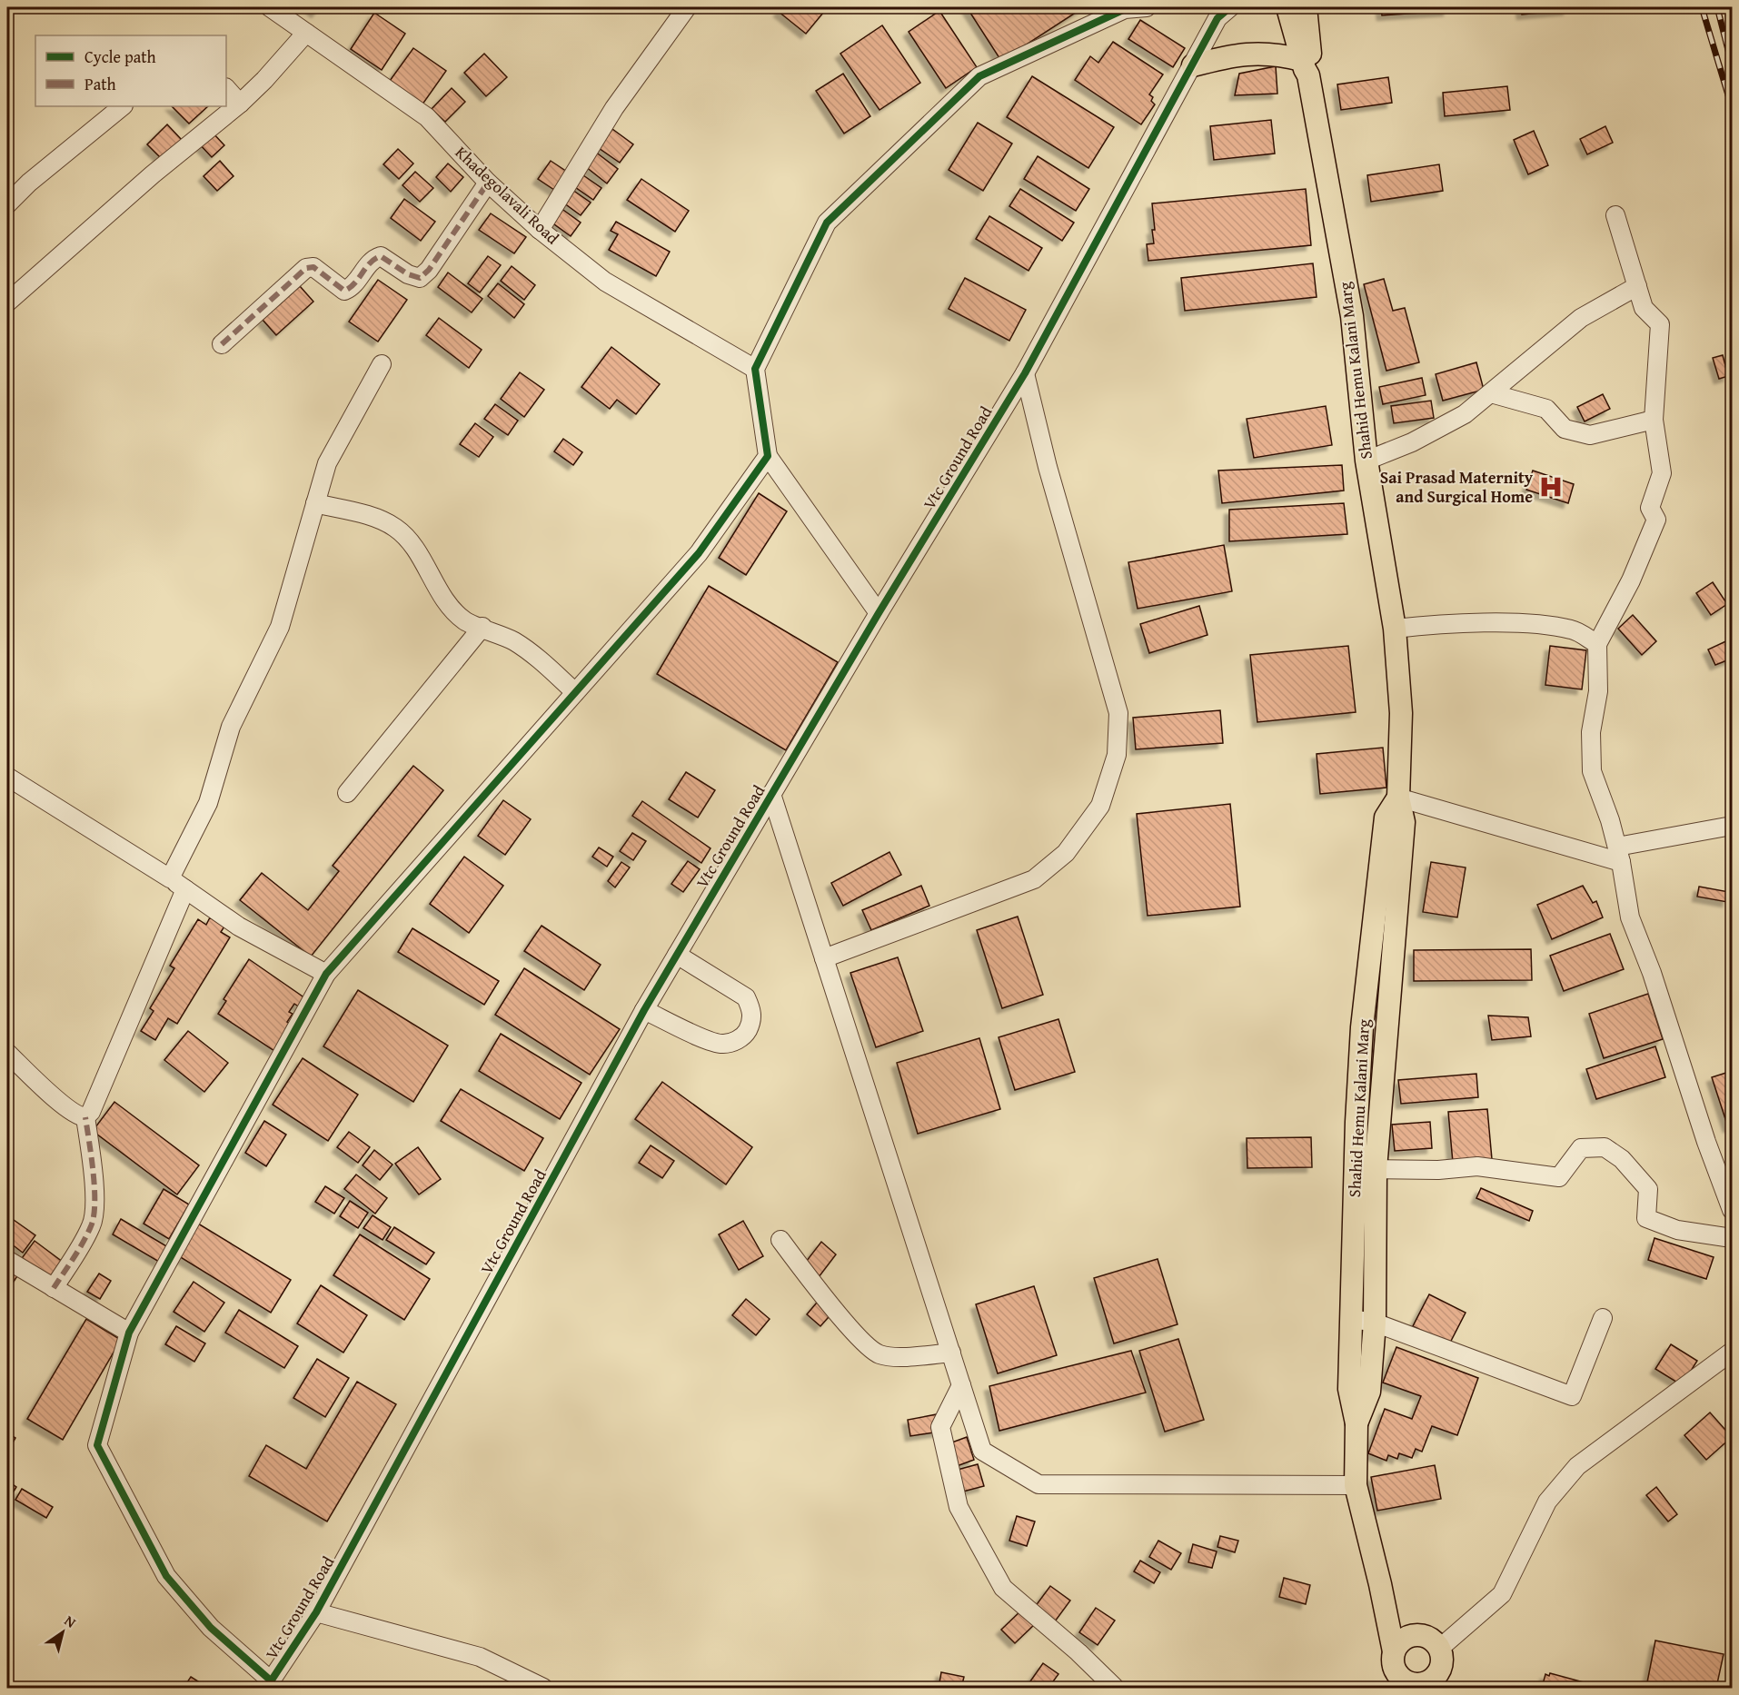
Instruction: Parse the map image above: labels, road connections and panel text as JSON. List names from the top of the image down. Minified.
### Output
{"streets":{"main road":["Shahid Hemu Kalani Marg"],"street":["Khadegolavali Road","Vtc Ground Road"]},"places":{"hospital":["Sai Prasad Maternity and Surgical Home"]},"legend":["Cycle path","Path"],"north":"top right"}
